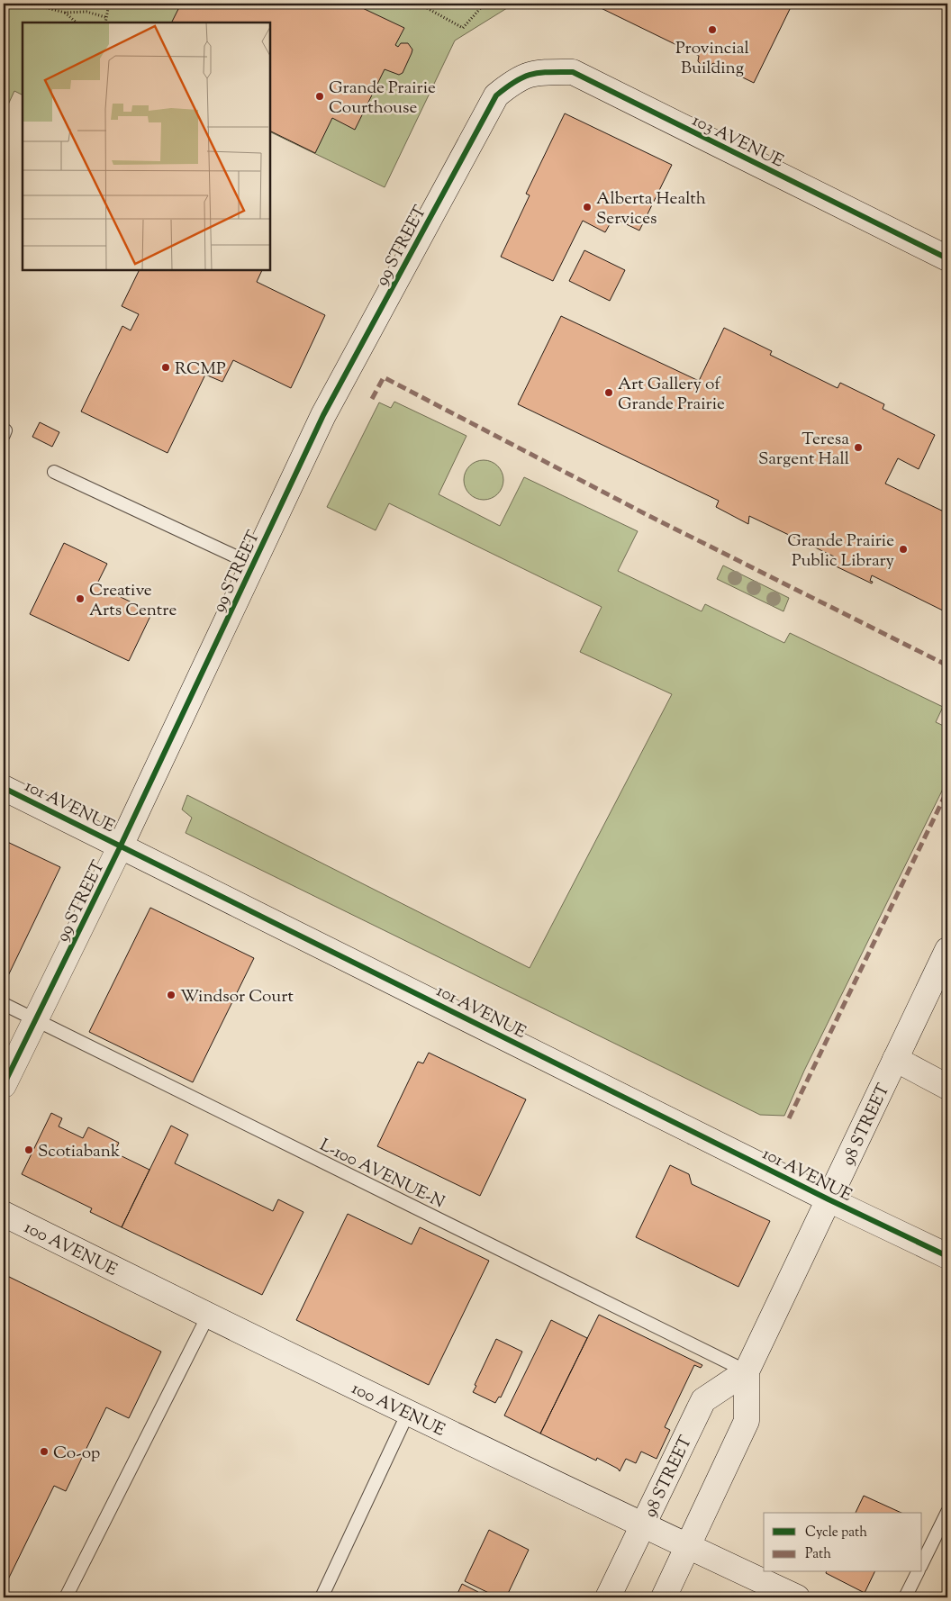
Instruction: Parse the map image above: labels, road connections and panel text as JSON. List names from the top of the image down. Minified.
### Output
{"streets":{"street":["103 AVENUE","99 STREET","101 AVENUE","98 STREET","100 AVENUE"],"lane":["L-100 AVENUE-N"]},"crossings":[["103 AVENUE","99 STREET"],["99 STREET","101 AVENUE"],["99 STREET","L-100 AVENUE-N"],["101 AVENUE","98 STREET"],["98 STREET","L-100 AVENUE-N"],["98 STREET","100 AVENUE"]],"places":["Provincial Building","Grande Prairie Courthouse","Alberta Health Services","RCMP","Art Gallery of Grande Prairie","Teresa Sargent Hall","Grande Prairie Public Library","Creative Arts Centre","Windsor Court","Scotiabank","Co-op"],"legend":["Cycle path","Path"]}
